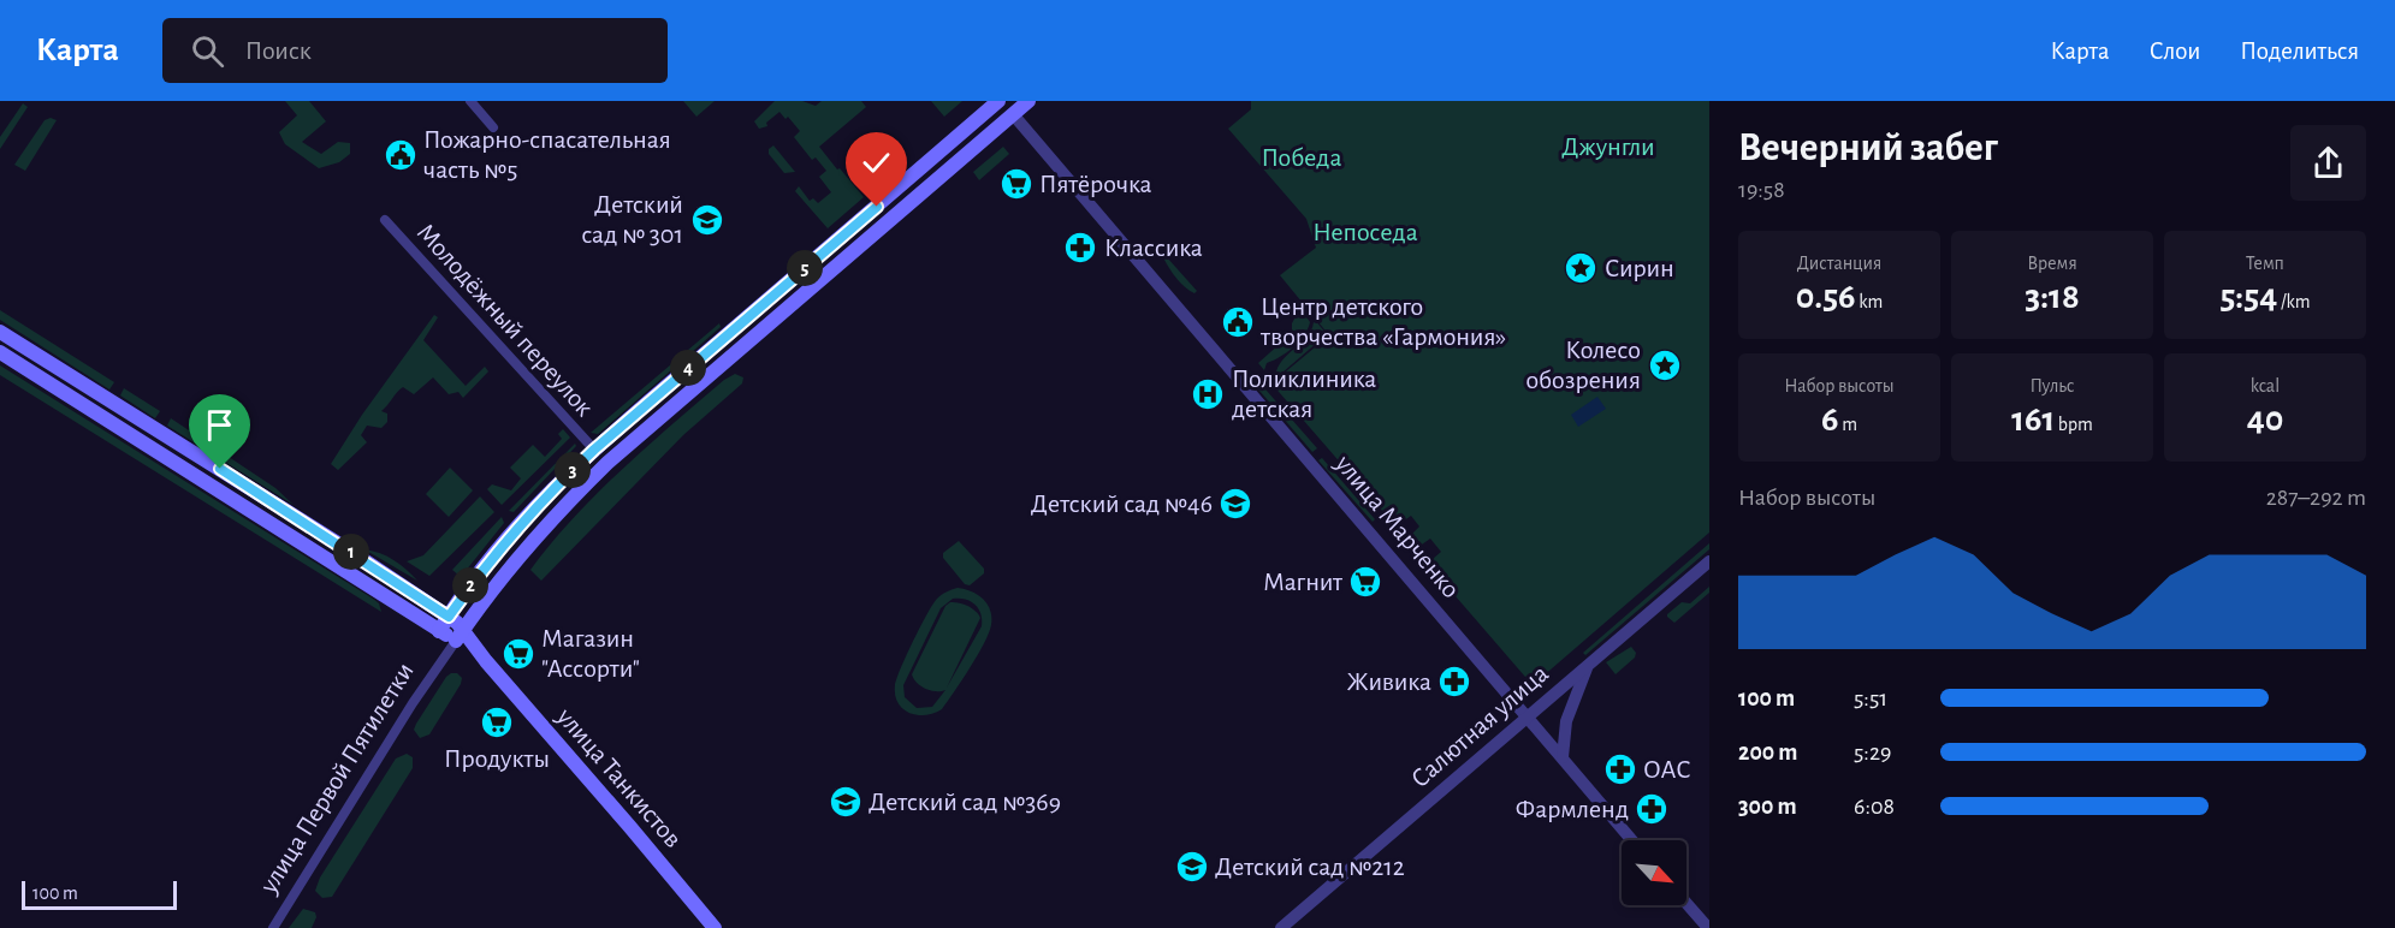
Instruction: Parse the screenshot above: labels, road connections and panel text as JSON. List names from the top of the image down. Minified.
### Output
{"streets":{"main road":["улица Марченко","улица Первой Пятилетки","улица Танкистов"],"street":["Молодёжный переулок","Салютная улица"]},"crossings":[["улица Марченко","Салютная улица"],["улица Марченко","улица Первой Пятилетки"],["улица Первой Пятилетки","улица Танкистов"]],"parks":["Джунгли","Победа","Непоседа"],"places":{"public building":["Пожарно-спасательная часть №5","Центр детского творчества «Гармония»"],"supermarket":["Пятёрочка","Магнит","Магазин \"Ассорти\"","Продукты"],"school or university":["Детский сад № 301","Детский сад №46","Детский сад №369","Детский сад №212"],"pharmacy":["Классика","Живика","ОАС","Фармленд"],"place":["Сирин","Колесо обозрения"],"hospital":["Поликлиника детская"]},"scale_bar":"100 m","north":"bottom right","page":{"header":"Карта","search":"Поиск","nav":["Карта","Слои","Поделиться"],"heading":["Вечерний забег","19:58"],"stats":[["Дистанция","0.56 km"],["Время","3:18"],["Темп","5:54 /km"],["Набор высоты","6 m"],["Пульс","161 bpm"],["kcal","40"]],"pins":["5","4","3","1","2"],"chart":["Набор высоты","287–292 m"],"list":[{"name":"100 m","note":"5:51"},{"name":"200 m","note":"5:29"},{"name":"300 m","note":"6:08"}],"scale":"100 m"}}
